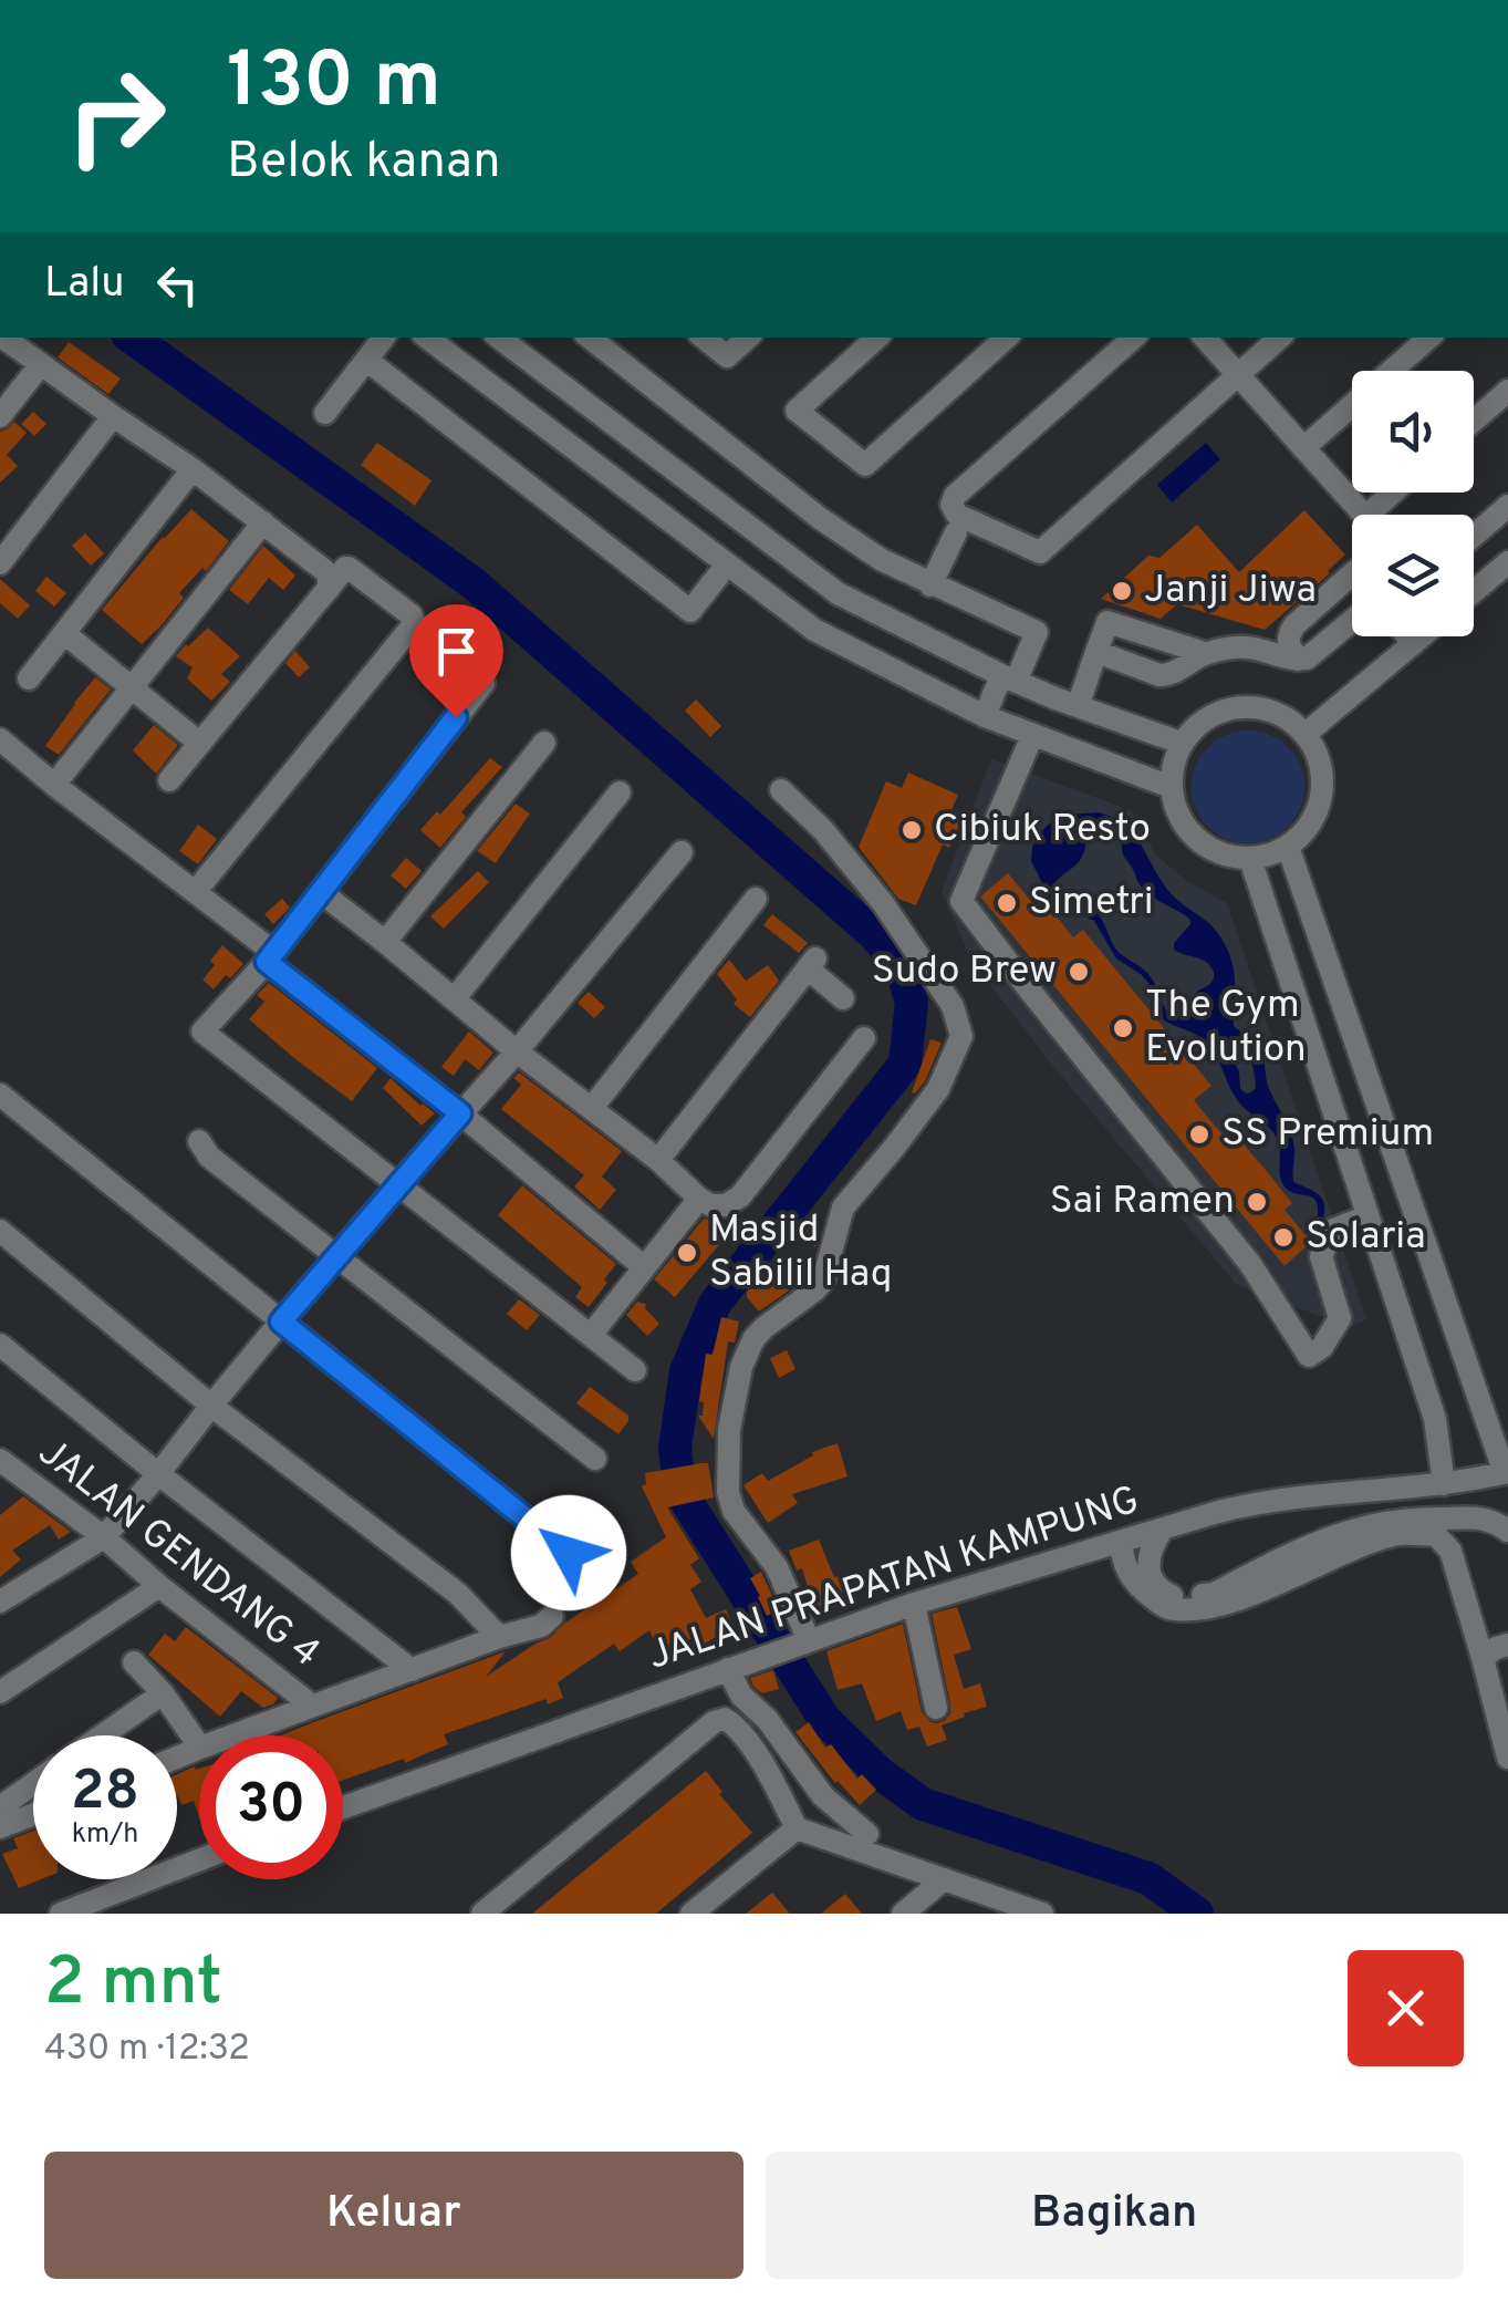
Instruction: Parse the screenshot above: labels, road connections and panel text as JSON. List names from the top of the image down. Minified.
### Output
{"streets":{"street":["JALAN GENDANG 4","JALAN PRAPATAN KAMPUNG"]},"places":["Janji Jiwa","Cibiuk Resto","Simetri","Sudo Brew","The Gym Evolution","SS Premium","Sai Ramen","Solaria","Masjid Sabilil Haq"],"page":{"turn":["130 m","Belok kanan"],"then":"Lalu","speed":"28 km/h","limit":"30","heading":["2 mnt","430 m · 12:32"],"buttons":["Keluar","Bagikan"]}}
